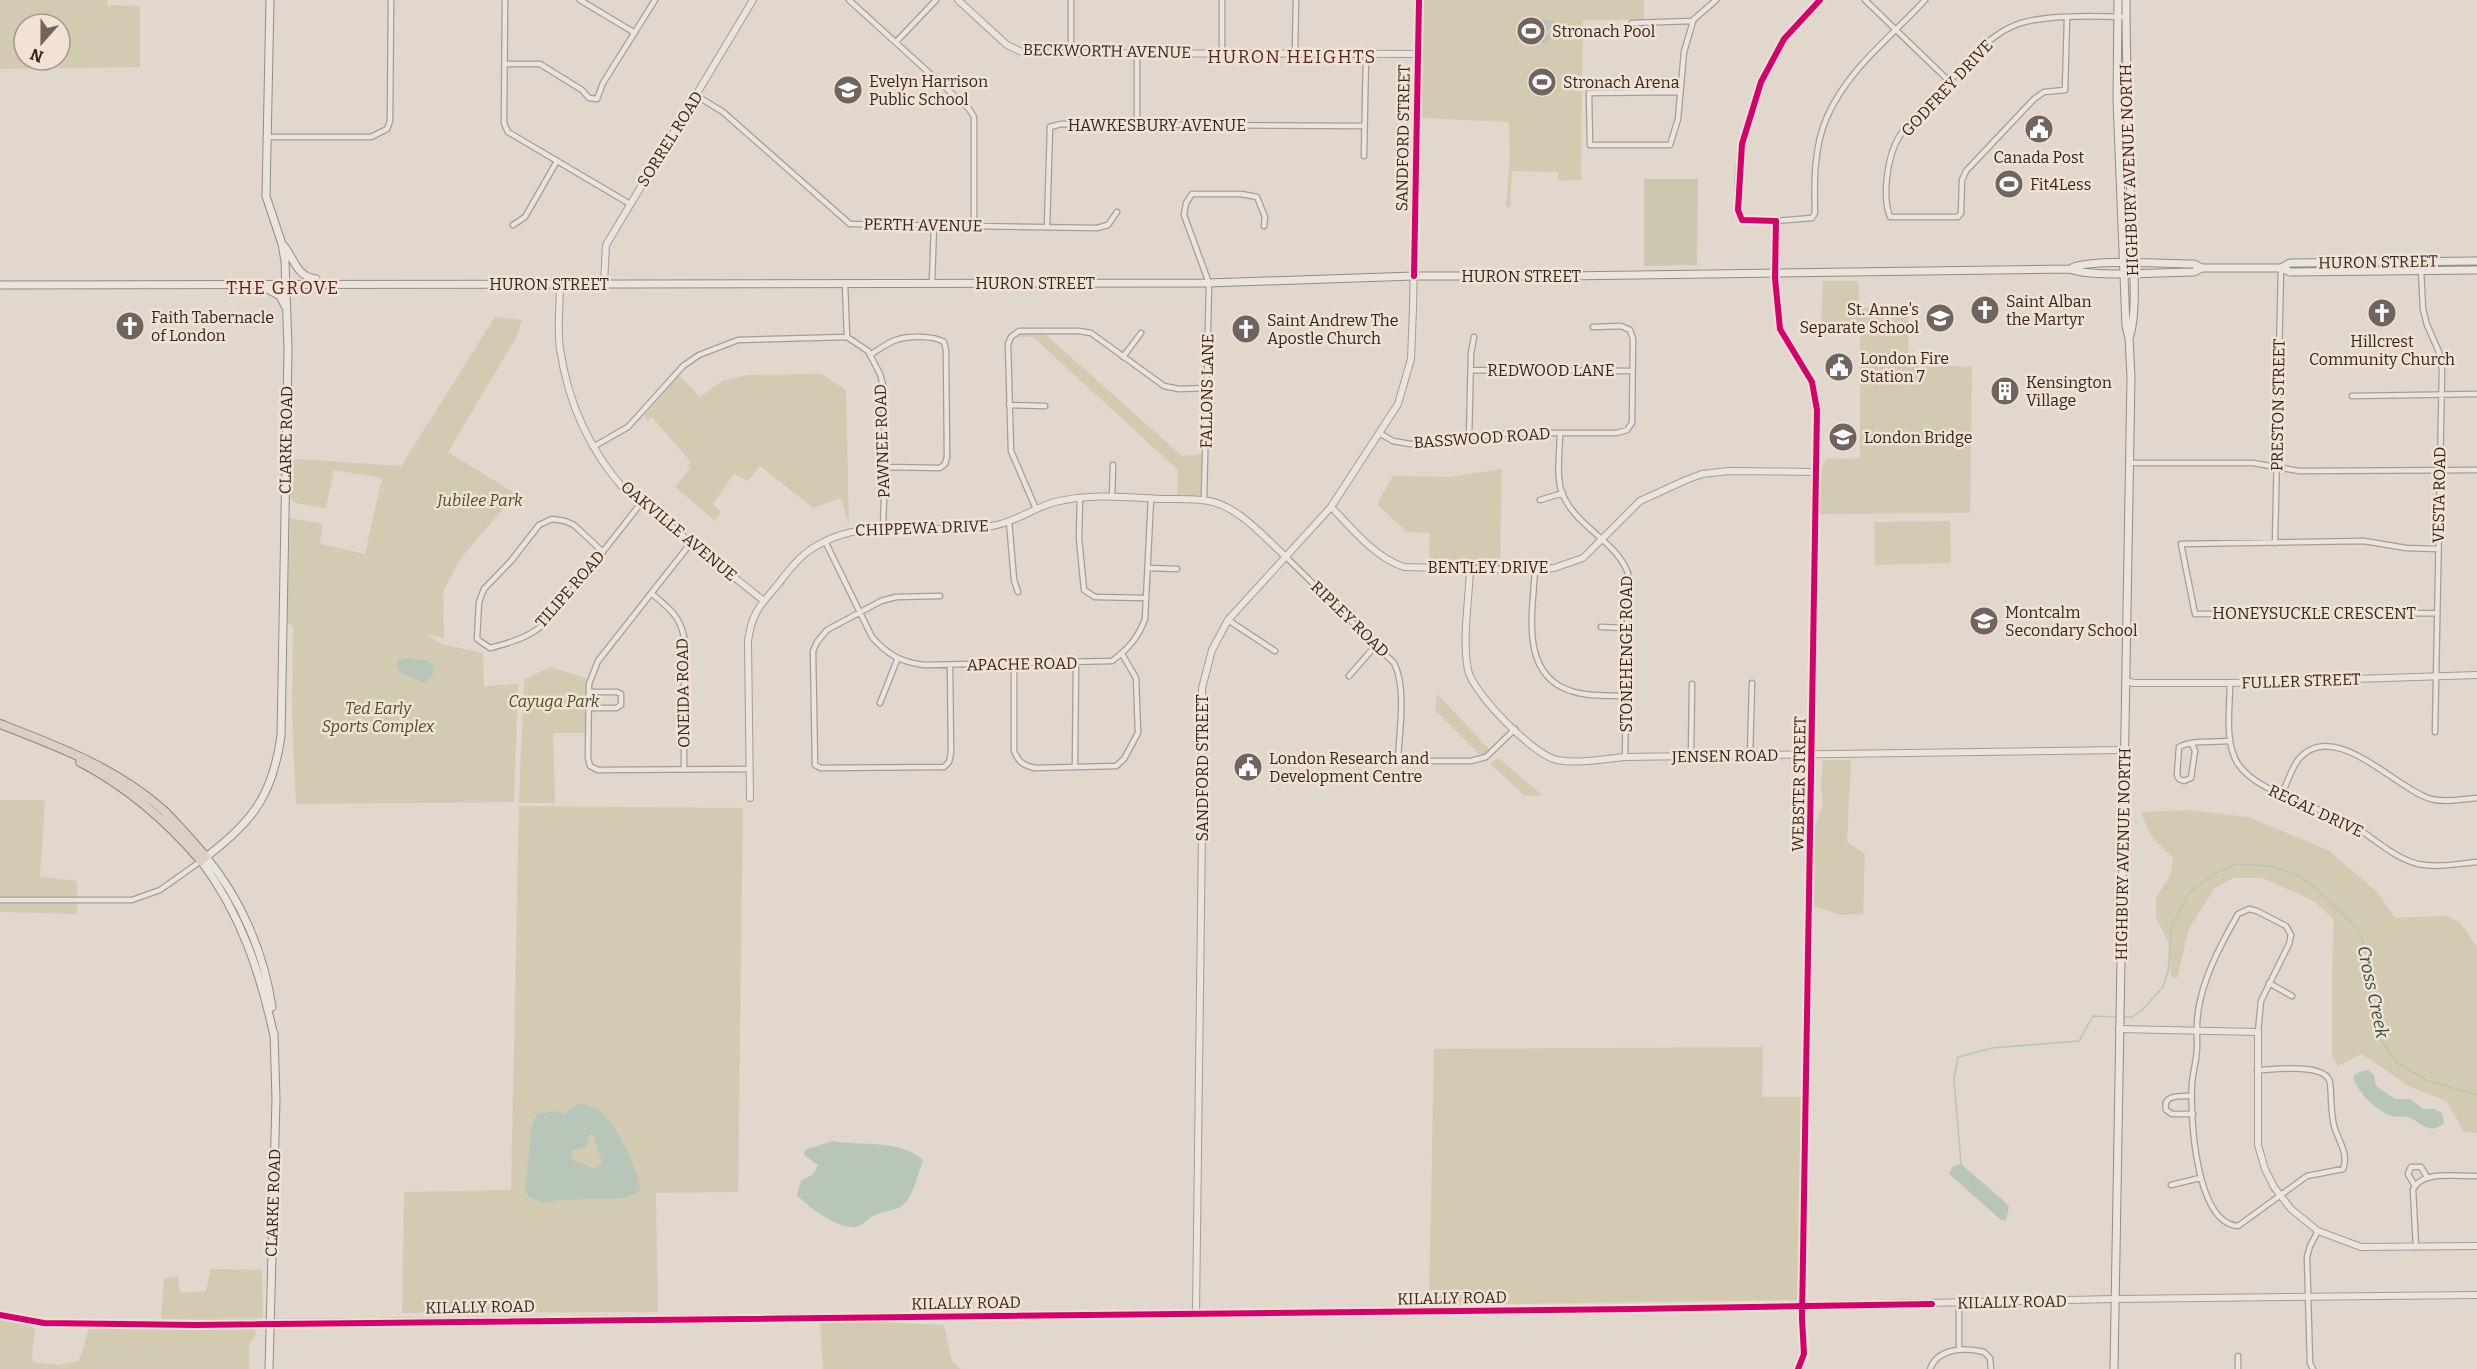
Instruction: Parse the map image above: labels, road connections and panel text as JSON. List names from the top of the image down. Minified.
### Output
{"streets":{"main road":["HIGHBURY AVENUE NORTH","HURON STREET","CLARKE ROAD"],"street":["BECKWORTH AVENUE","GODFREY DRIVE","HAWKESBURY AVENUE","SANDFORD STREET","SORREL ROAD","PERTH AVENUE","REDWOOD LANE","FALLONS LANE","PRESTON STREET","BASSWOOD ROAD","PAWNEE ROAD","VESTA ROAD","CHIPPEWA DRIVE","OAKVILLE AVENUE","BENTLEY DRIVE","TILIPE ROAD","HONEYSUCKLE CRESCENT","RIPLEY ROAD","STONEHENGE ROAD","APACHE ROAD","FULLER STREET","ONEIDA ROAD","JENSEN ROAD","WEBSTER STREET","REGAL DRIVE","KILALLY ROAD"]},"crossings":[["BECKWORTH AVENUE","SANDFORD STREET"],["GODFREY DRIVE","HIGHBURY AVENUE NORTH"],["HAWKESBURY AVENUE","PERTH AVENUE"],["SANDFORD STREET","HURON STREET"],["SANDFORD STREET","BASSWOOD ROAD"],["SANDFORD STREET","CHIPPEWA DRIVE"],["SANDFORD STREET","BENTLEY DRIVE"],["SANDFORD STREET","RIPLEY ROAD"],["SANDFORD STREET","KILALLY ROAD"],["SORREL ROAD","PERTH AVENUE"],["SORREL ROAD","HURON STREET"],["HIGHBURY AVENUE NORTH","HURON STREET"],["HIGHBURY AVENUE NORTH","FULLER STREET"],["HIGHBURY AVENUE NORTH","JENSEN ROAD"],["HIGHBURY AVENUE NORTH","KILALLY ROAD"],["HURON STREET","FALLONS LANE"],["HURON STREET","PRESTON STREET"],["HURON STREET","CLARKE ROAD"],["HURON STREET","VESTA ROAD"],["HURON STREET","OAKVILLE AVENUE"],["HURON STREET","WEBSTER STREET"],["REDWOOD LANE","BASSWOOD ROAD"],["FALLONS LANE","CHIPPEWA DRIVE"],["PRESTON STREET","HONEYSUCKLE CRESCENT"],["BASSWOOD ROAD","STONEHENGE ROAD"],["CLARKE ROAD","KILALLY ROAD"],["PAWNEE ROAD","CHIPPEWA DRIVE"],["VESTA ROAD","HONEYSUCKLE CRESCENT"],["VESTA ROAD","FULLER STREET"],["CHIPPEWA DRIVE","OAKVILLE AVENUE"],["CHIPPEWA DRIVE","RIPLEY ROAD"],["OAKVILLE AVENUE","TILIPE ROAD"],["BENTLEY DRIVE","STONEHENGE ROAD"],["BENTLEY DRIVE","JENSEN ROAD"],["BENTLEY DRIVE","WEBSTER STREET"],["STONEHENGE ROAD","JENSEN ROAD"],["FULLER STREET","REGAL DRIVE"],["JENSEN ROAD","WEBSTER STREET"],["WEBSTER STREET","KILALLY ROAD"]],"districts":["HURON HEIGHTS","THE GROVE"],"water":["Cross Creek"],"parks":["Jubilee Park","Cayuga Park","Ted Early Sports Complex"],"places":{"sports":["Stronach Pool","Stronach Arena","Fit4Less"],"school or university":["Evelyn Harrison Public School","St. Anne's Separate School","London Bridge","Montcalm Secondary School"],"public building":["Canada Post","London Fire Station 7","London Research and Development Centre"],"church":["Saint Alban the Martyr","Hillcrest Community Church","Faith Tabernacle of London","Saint Andrew The Apostle Church"],"building":["Kensington Village"]},"north":"bottom"}
